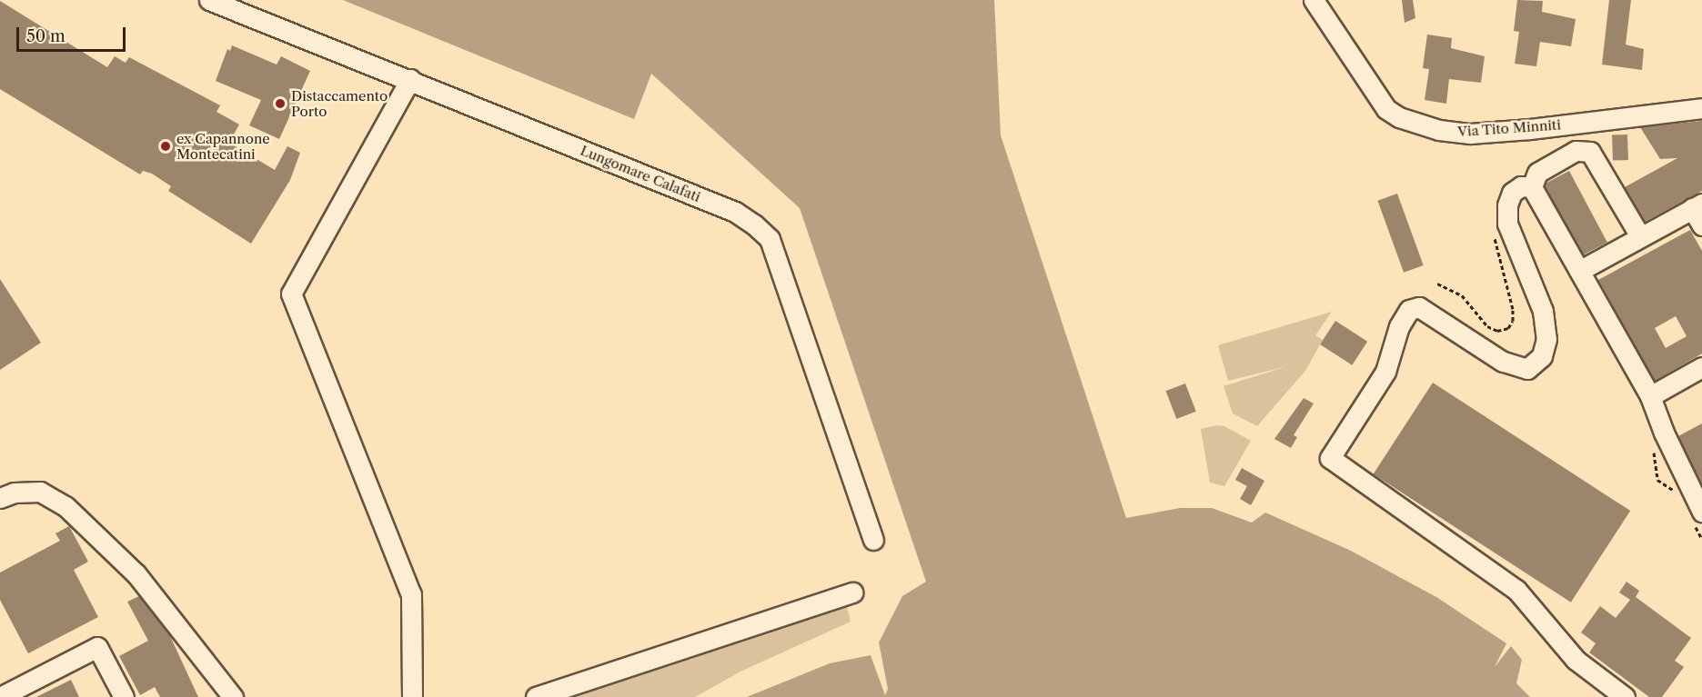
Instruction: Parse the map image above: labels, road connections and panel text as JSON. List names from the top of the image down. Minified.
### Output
{"streets":{"street":["Via Tito Minniti","Lungomare Calafati"]},"places":["Distaccamento Porto","ex Capannone Montecatini"],"scale_bar":"50 m"}
